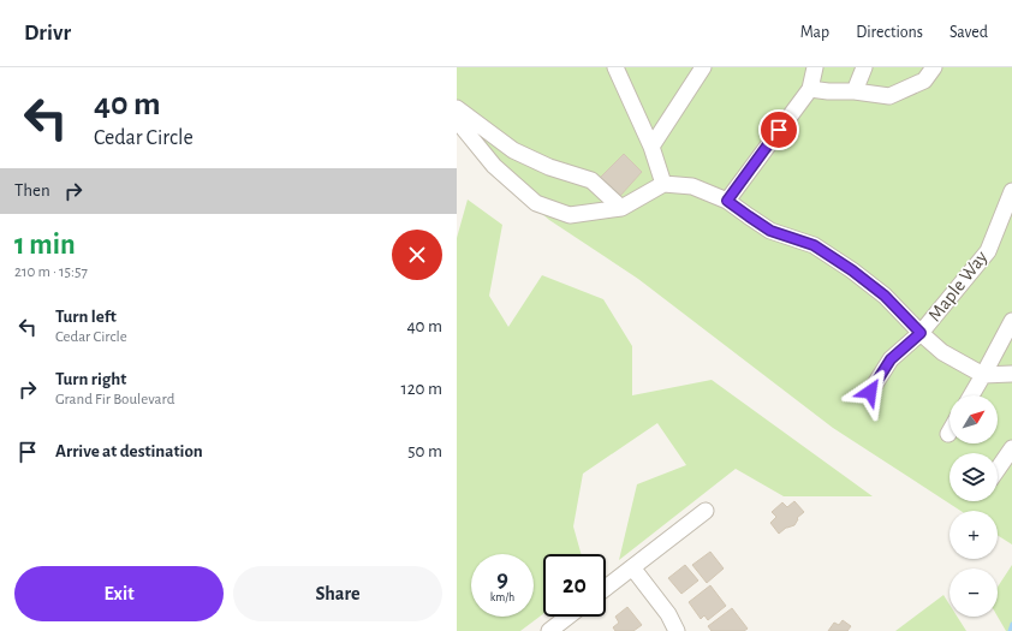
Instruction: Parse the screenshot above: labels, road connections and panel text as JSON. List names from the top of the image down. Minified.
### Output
{"streets":{"street":["Maple Way"]},"north":"top right","page":{"header":"Drivr","nav":["Map","Directions","Saved"],"turn":["40 m","Cedar Circle"],"then":"Then","heading":["1 min","210 m · 15:57"],"list":[{"name":"Turn left","note":"Cedar Circle","value":"40 m"},{"name":"Turn right","note":"Grand Fir Boulevard","value":"120 m"},{"name":"Arrive at destination","value":"50 m"}],"map_buttons":["+","−"],"speed":"9 km/h","limit":"20","buttons":["Exit","Share"]}}
